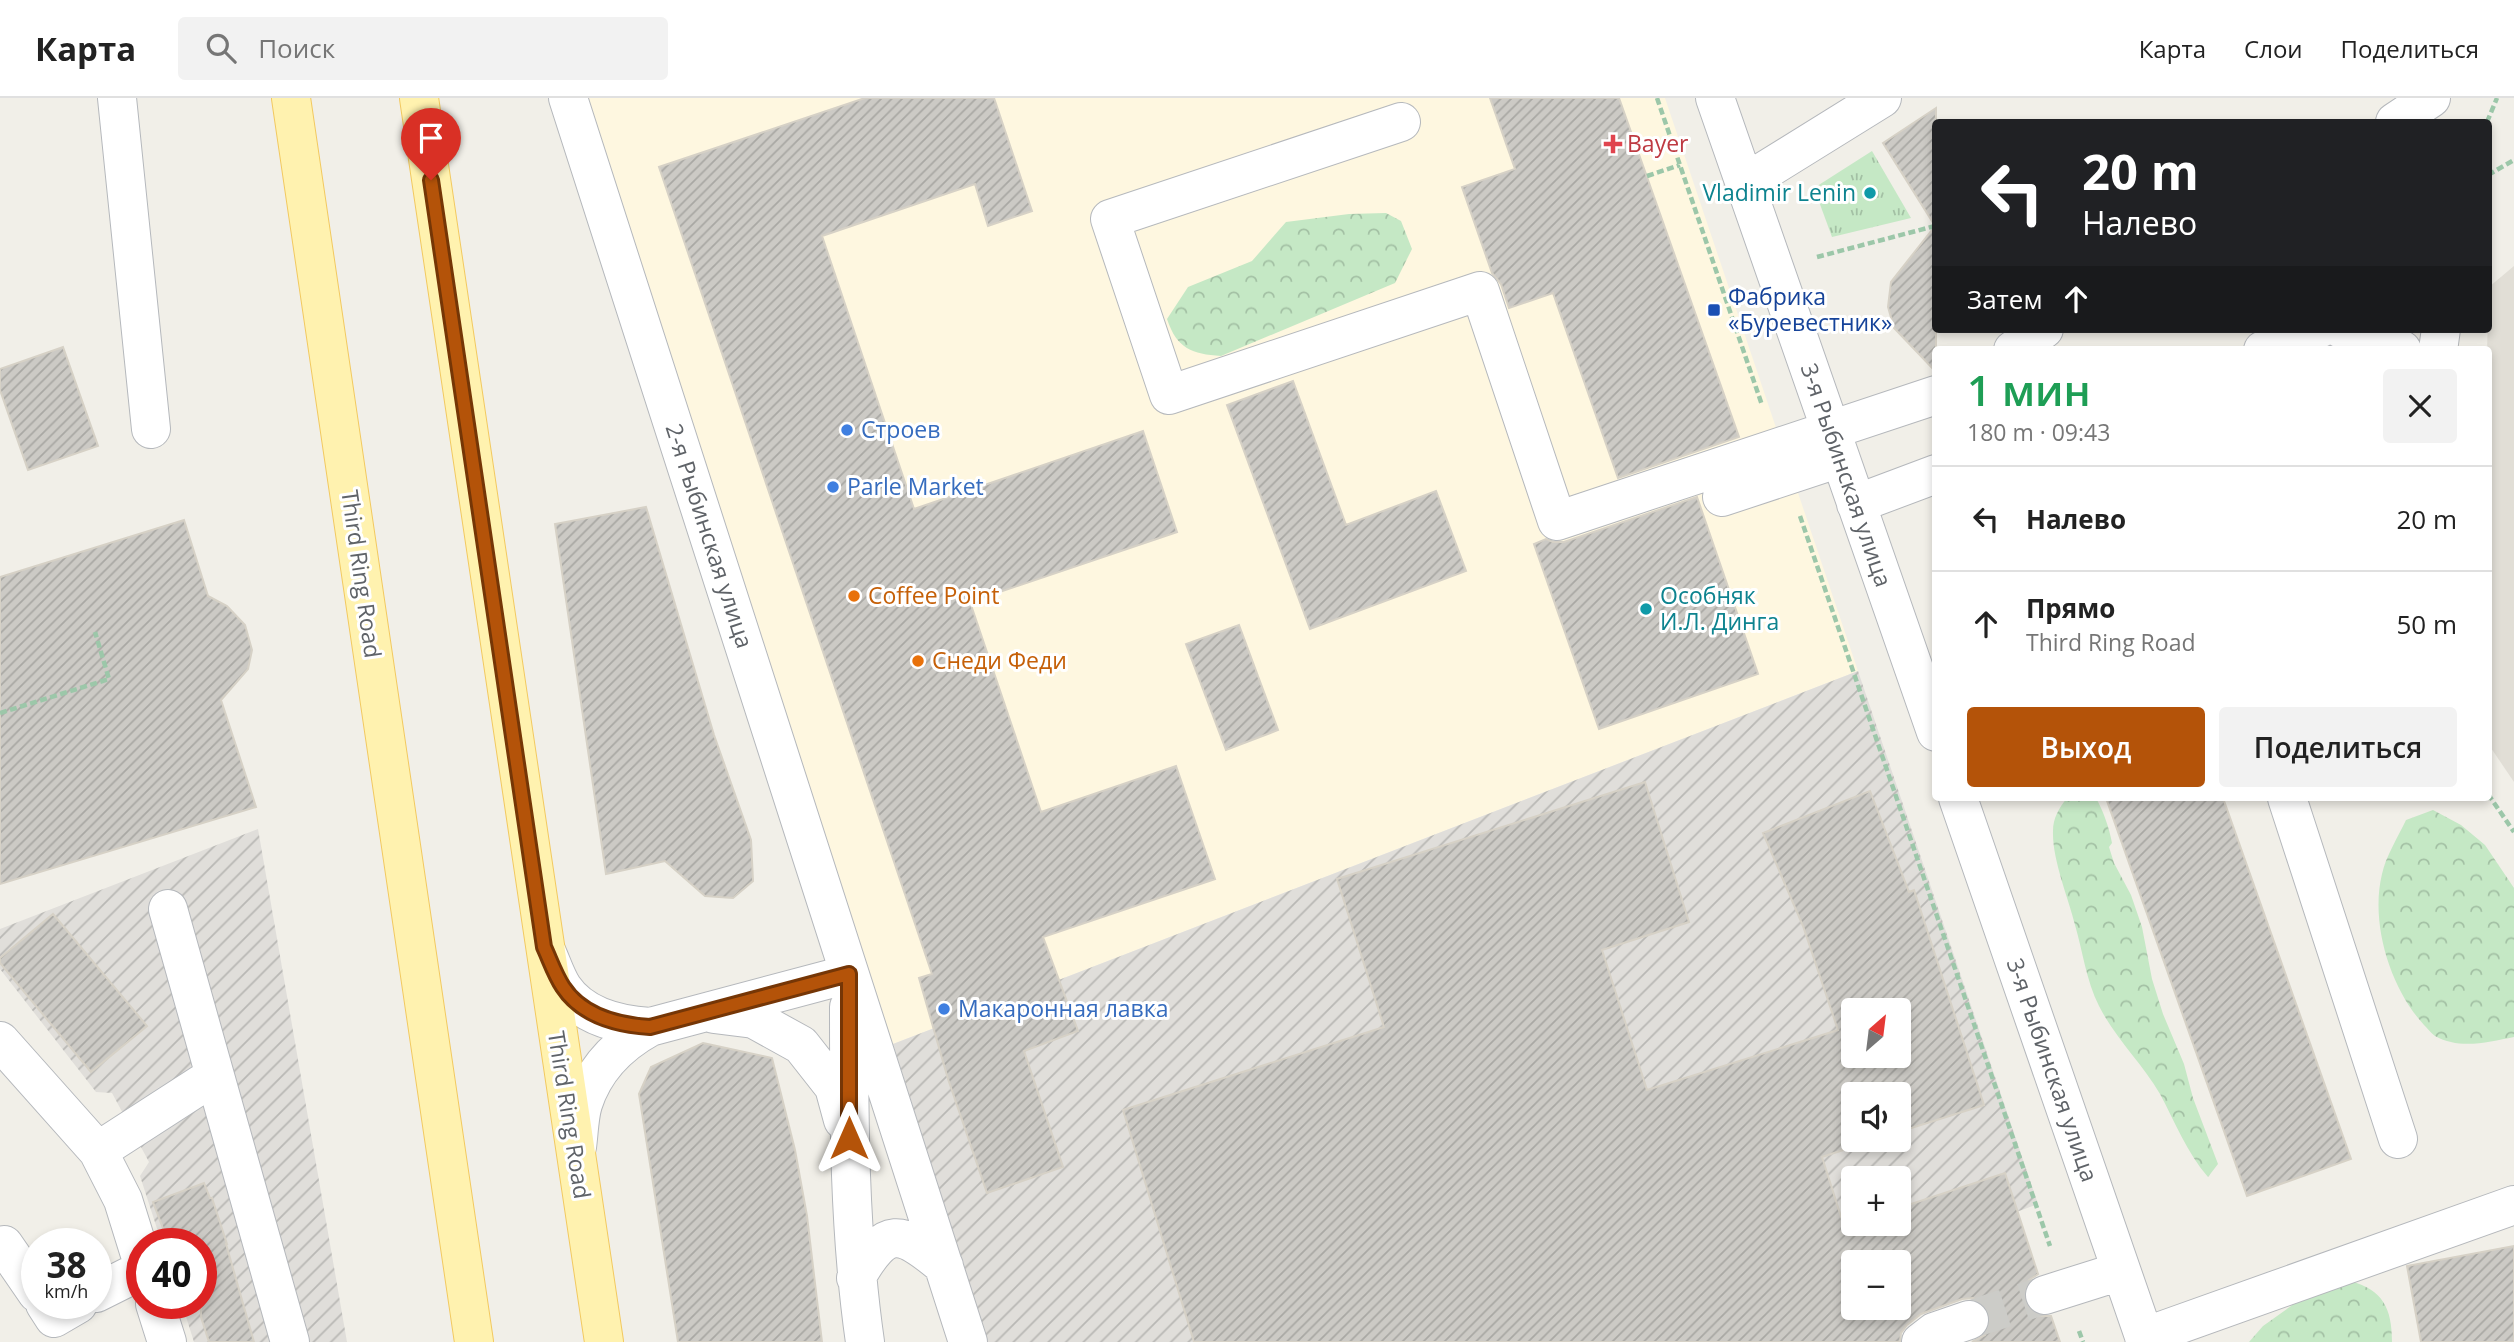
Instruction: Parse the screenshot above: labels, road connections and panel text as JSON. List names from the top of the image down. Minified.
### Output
{"streets":{"main road":["Third Ring Road"],"street":["3-я Рыбинская улица","2-я Рыбинская улица"]},"places":{"health":["Bayer"],"other":["Vladimir Lenin","Строев","Parle Market","Coffee Point","Особняк И.Л. Динга","Снеди Феди","Макаронная лавка"],"transit":["Фабрика «Буревестник»"]},"north":"top right","page":{"header":"Карта","search":"Поиск","nav":["Карта","Слои","Поделиться"],"turn":["20 m","Налево"],"then":"Затем","heading":["1 мин","180 m · 09:43"],"list":[{"name":"Налево","value":"20 m"},{"name":"Прямо","note":"Third Ring Road","value":"50 m"}],"buttons":["Выход","Поделиться"],"map_buttons":["+","−"],"speed":"38 km/h","limit":"40"}}
